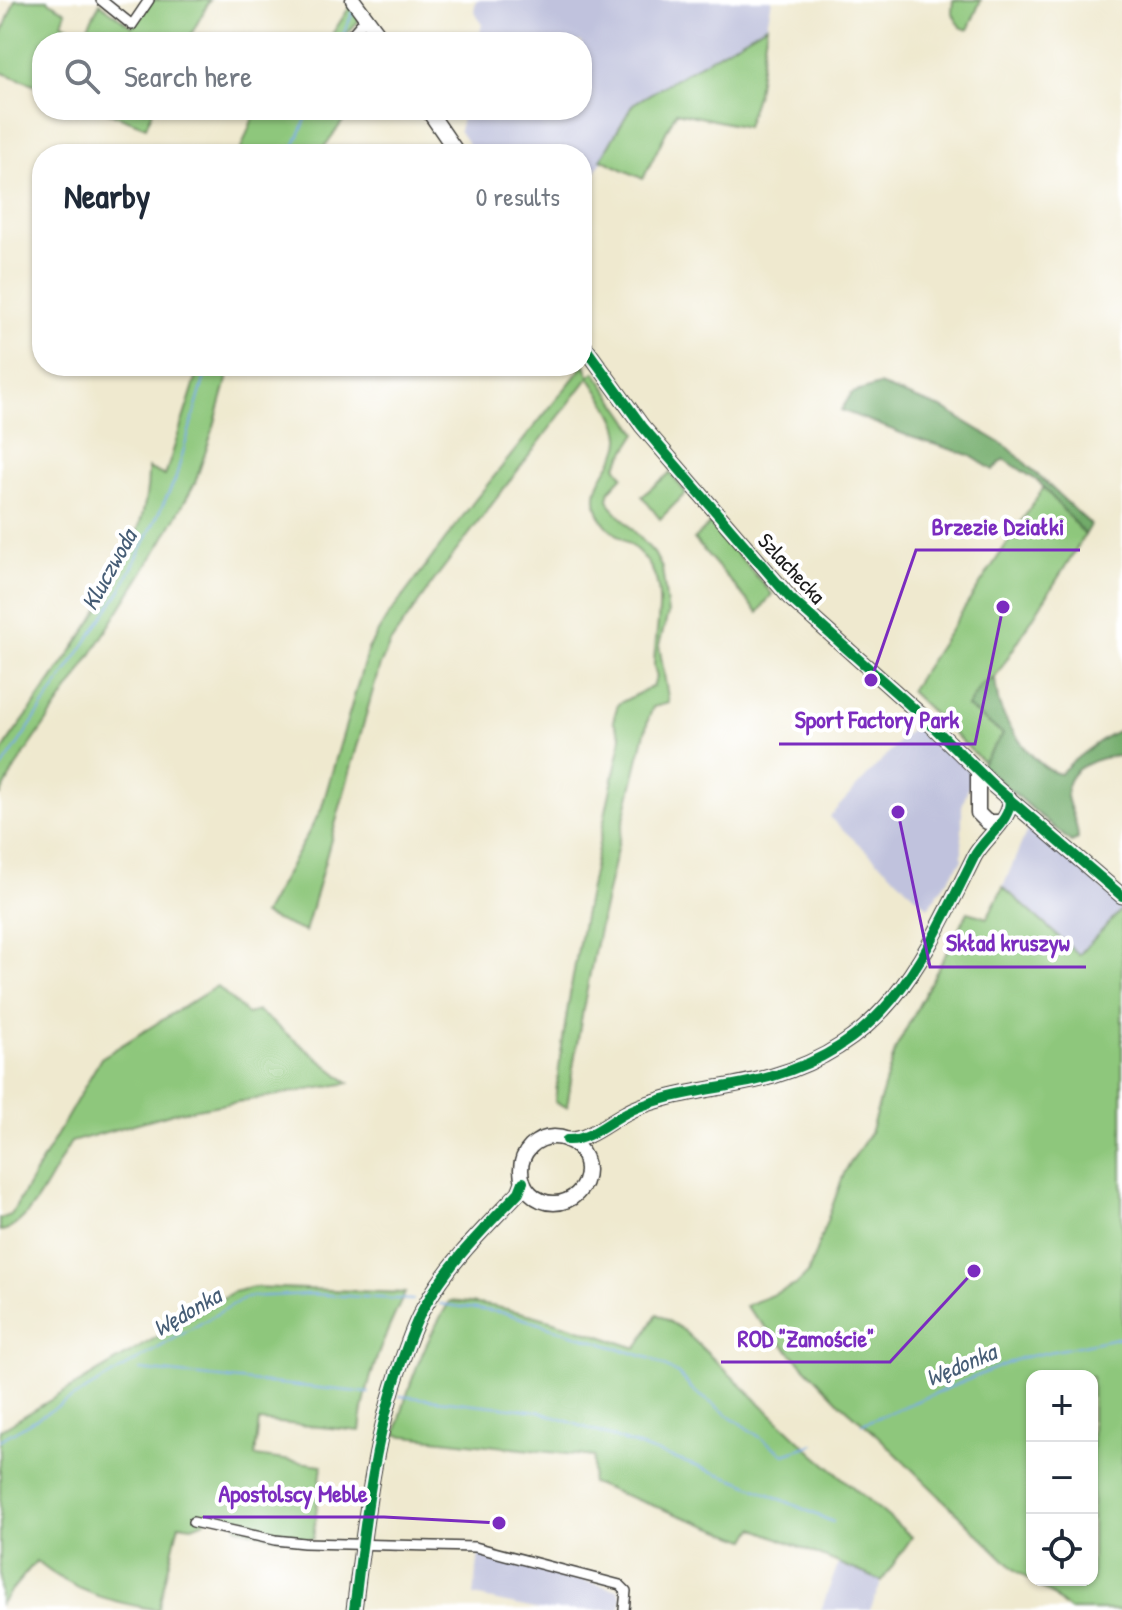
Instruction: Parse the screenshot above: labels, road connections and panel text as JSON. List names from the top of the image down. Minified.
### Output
{"streets":{"street":["Szlachecka"]},"water":["Kluczwoda","Wędonka"],"places":["Sport Factory Park","Brzezie Działki","Skład kruszyw","ROD \"Zamoście\"","Apostolscy Meble"],"page":{"search":"Search here","heading":["Nearby","0 results"],"map_buttons":["+","−"]}}
